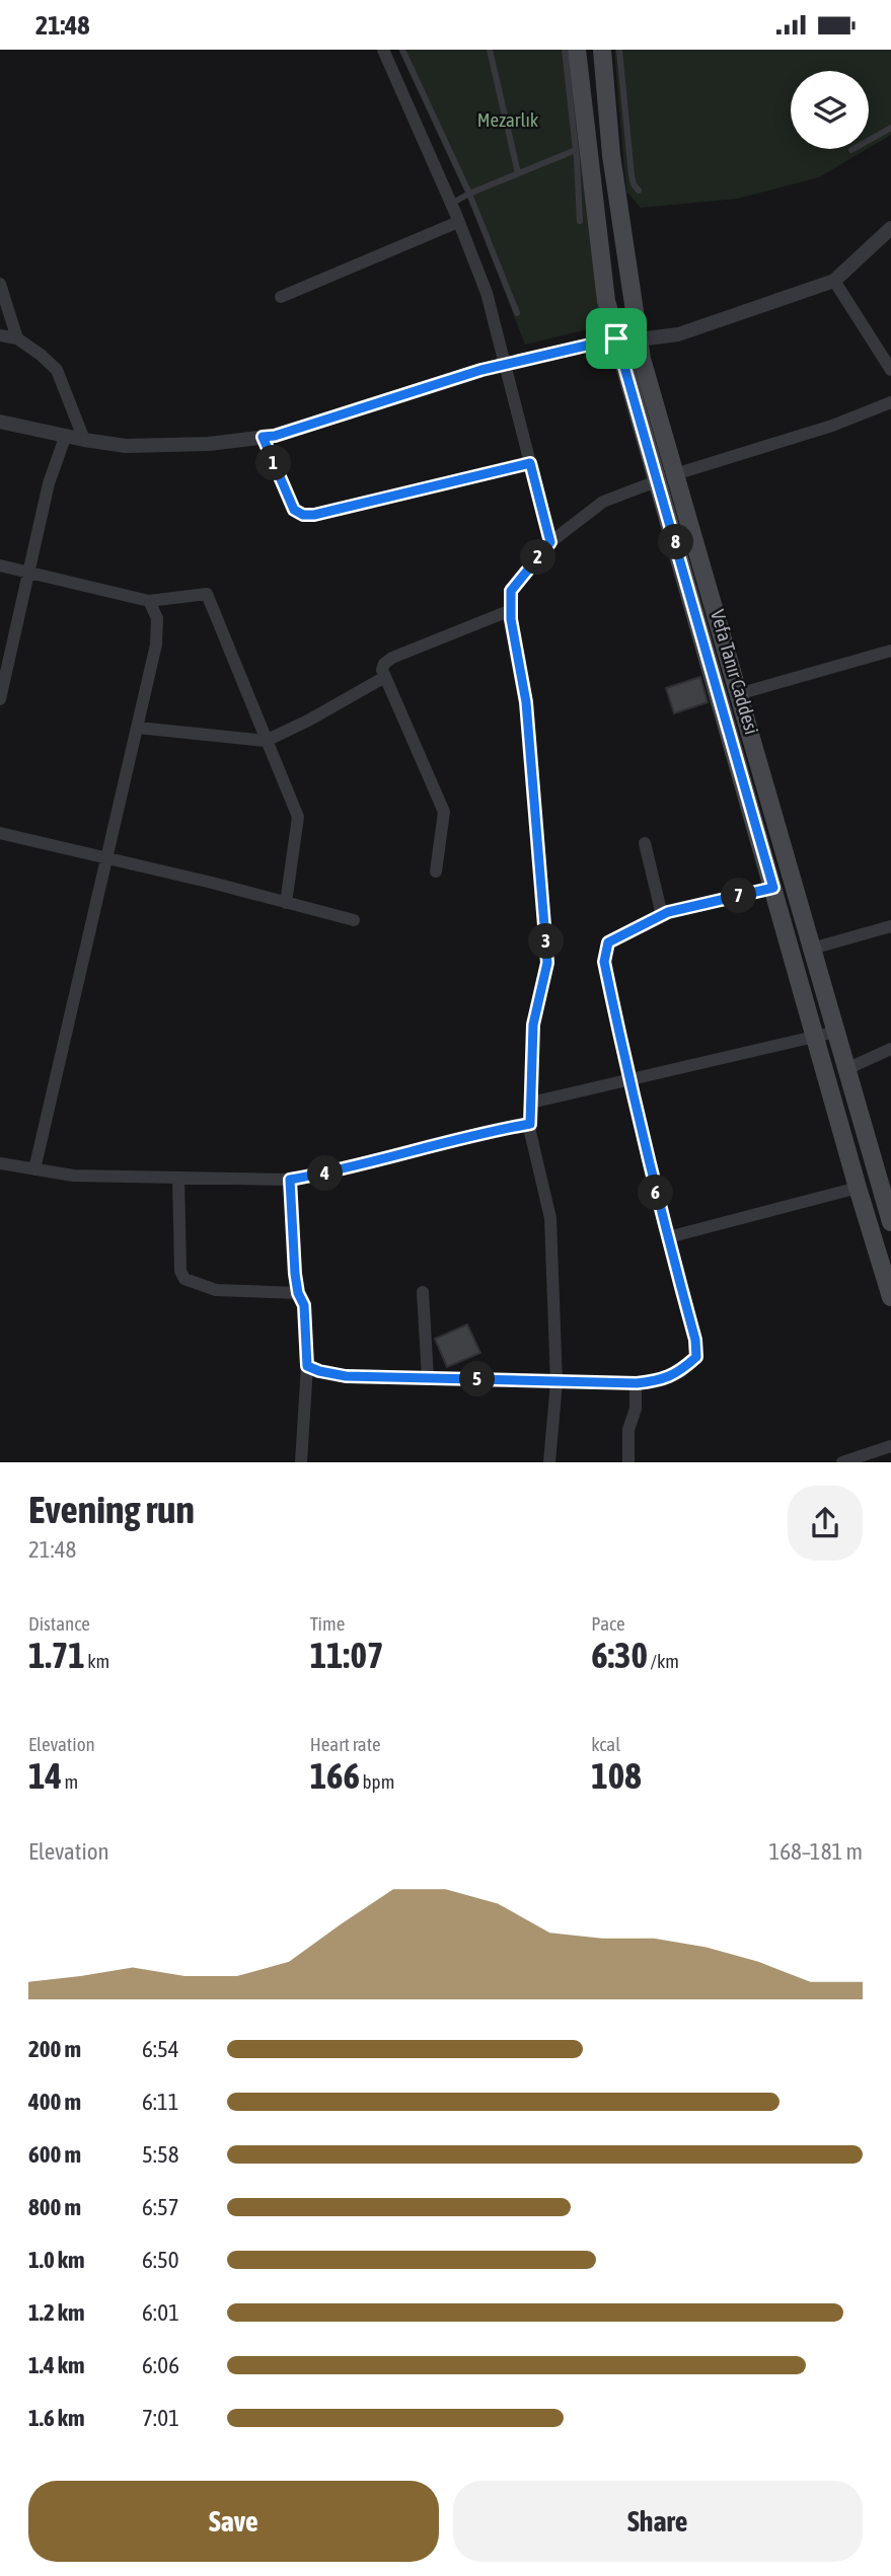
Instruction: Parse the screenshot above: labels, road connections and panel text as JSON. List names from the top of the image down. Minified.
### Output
{"streets":{"main road":["Vefa Tanır Caddesi"]},"parks":["Mezarlık"],"page":{"status":"21:48","pins":["1","8","2","7","3","4","6","5"],"heading":["Evening run","21:48"],"stats":[["Distance","1.71 km"],["Time","11:07"],["Pace","6:30 /km"],["Elevation","14 m"],["Heart rate","166 bpm"],["kcal","108"]],"chart":["Elevation","168–181 m"],"list":[{"name":"200 m","note":"6:54"},{"name":"400 m","note":"6:11"},{"name":"600 m","note":"5:58"},{"name":"800 m","note":"6:57"},{"name":"1.0 km","note":"6:50"},{"name":"1.2 km","note":"6:01"},{"name":"1.4 km","note":"6:06"},{"name":"1.6 km","note":"7:01"}],"buttons":["Save","Share"]}}
